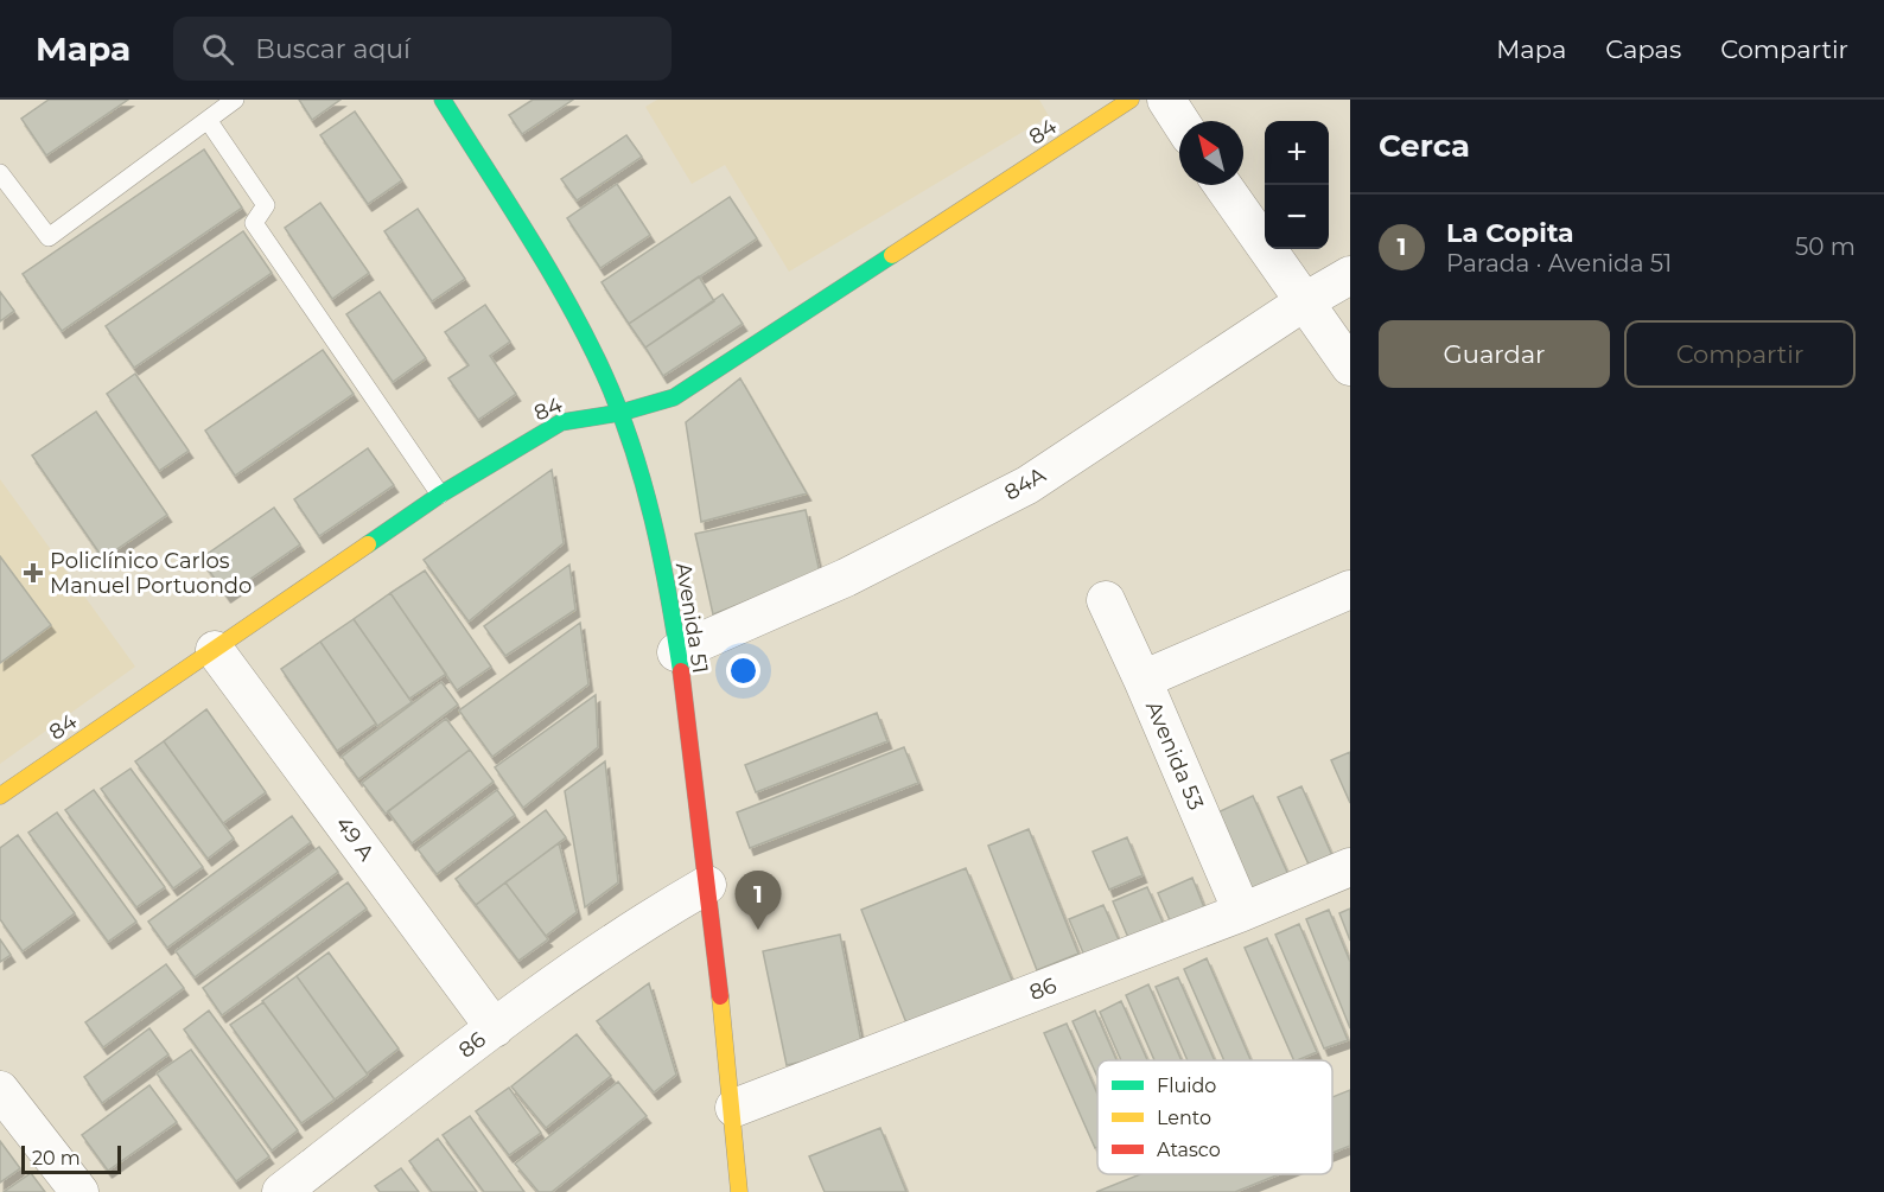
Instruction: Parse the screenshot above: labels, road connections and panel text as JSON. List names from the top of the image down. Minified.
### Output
{"streets":{"street":["84","84A","Avenida 51","Avenida 53","49 A","86"]},"crossings":[["84","Avenida 51"],["84","49 A"],["84A","Avenida 51"],["Avenida 51","86"],["Avenida 53","86"],["49 A","86"]],"places":{"health":["Policlínico Carlos Manuel Portuondo"]},"legend":["Fluido","Lento","Atasco"],"scale_bar":"20 m","north":"top left","page":{"header":"Mapa","search":"Buscar aquí","nav":["Mapa","Capas","Compartir"],"heading":"Cerca","map_buttons":["+","−"],"list":[{"mark":"1","name":"La Copita","note":"Parada · Avenida 51","value":"50 m"}],"buttons":["Guardar","Compartir"],"pins":"1","scale":"20 m"}}
